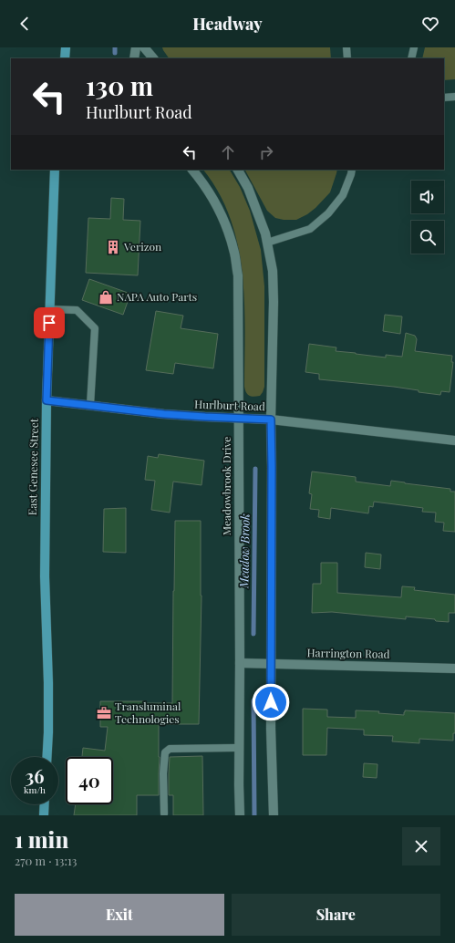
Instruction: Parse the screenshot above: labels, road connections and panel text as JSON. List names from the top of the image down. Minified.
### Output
{"streets":{"main road":["East Genesee Street"],"street":["Hurlburt Road","Meadowbrook Drive","Harrington Road"]},"crossings":[["Hurlburt Road","East Genesee Street"],["Hurlburt Road","Meadowbrook Drive"],["Meadowbrook Drive","Harrington Road"]],"water":["Meadow Brook"],"places":{"building":["Verizon"],"shop":["NAPA Auto Parts"],"office":["Transluminal Technologies"]},"page":{"header":"Headway","turn":["130 m","Hurlburt Road"],"speed":"36 km/h","limit":"40","heading":["1 min","270 m · 13:13"],"buttons":["Exit","Share"]}}
